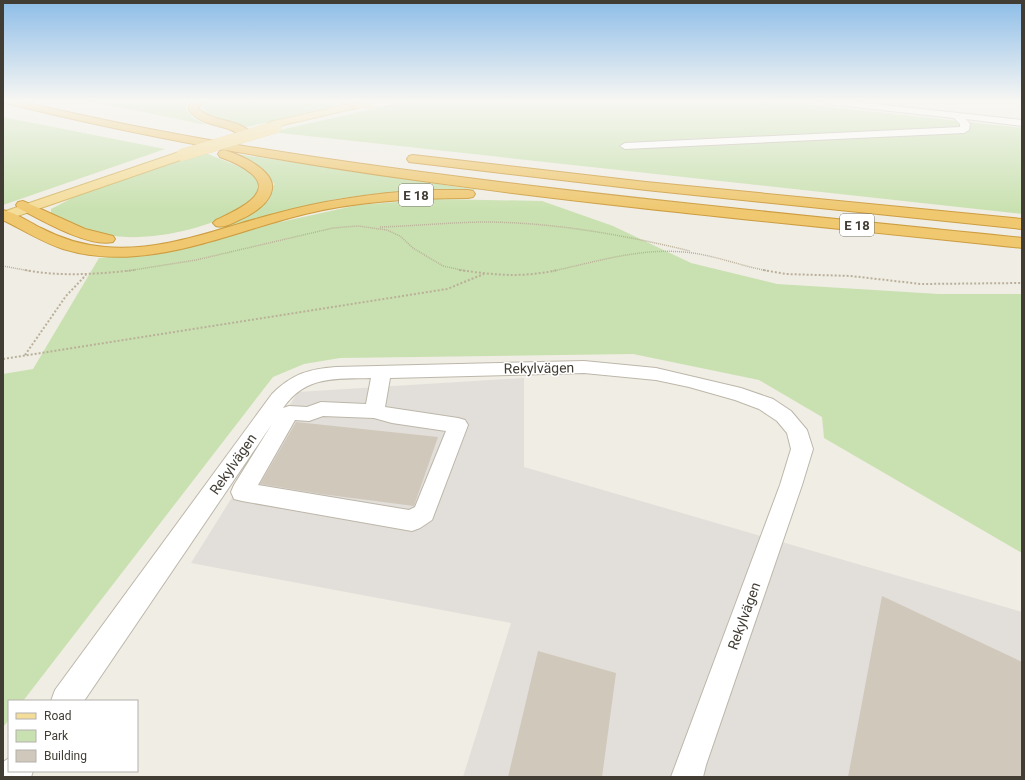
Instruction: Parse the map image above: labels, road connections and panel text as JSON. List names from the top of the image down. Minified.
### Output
{"streets":{"highway":["E 18"],"street":["Rekylvägen"]},"legend":["Road","Park","Building"]}
